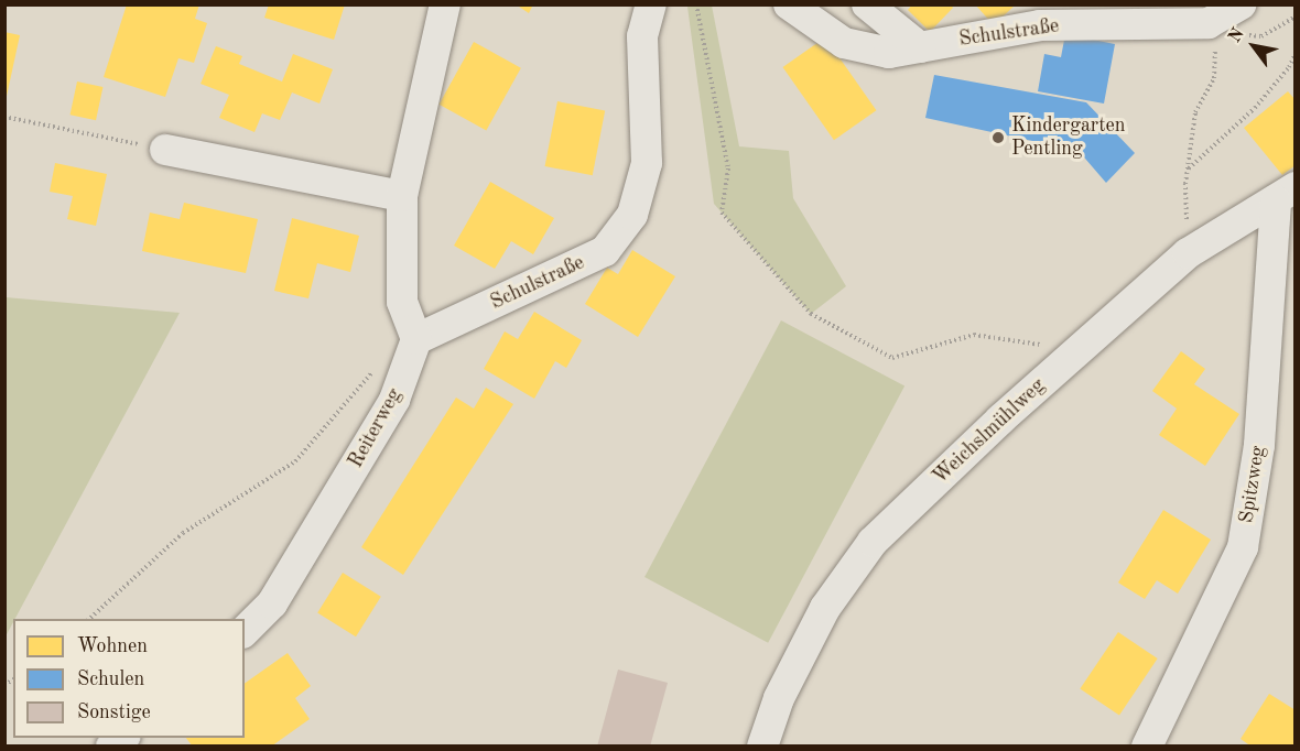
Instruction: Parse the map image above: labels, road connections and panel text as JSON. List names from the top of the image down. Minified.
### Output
{"streets":{"street":["Schulstraße","Reiterweg","Weichslmühlweg","Spitzweg"]},"crossings":[["Schulstraße","Reiterweg"],["Weichslmühlweg","Spitzweg"]],"places":["Kindergarten Pentling"],"legend":["Wohnen","Schulen","Sonstige"],"north":"top left"}
